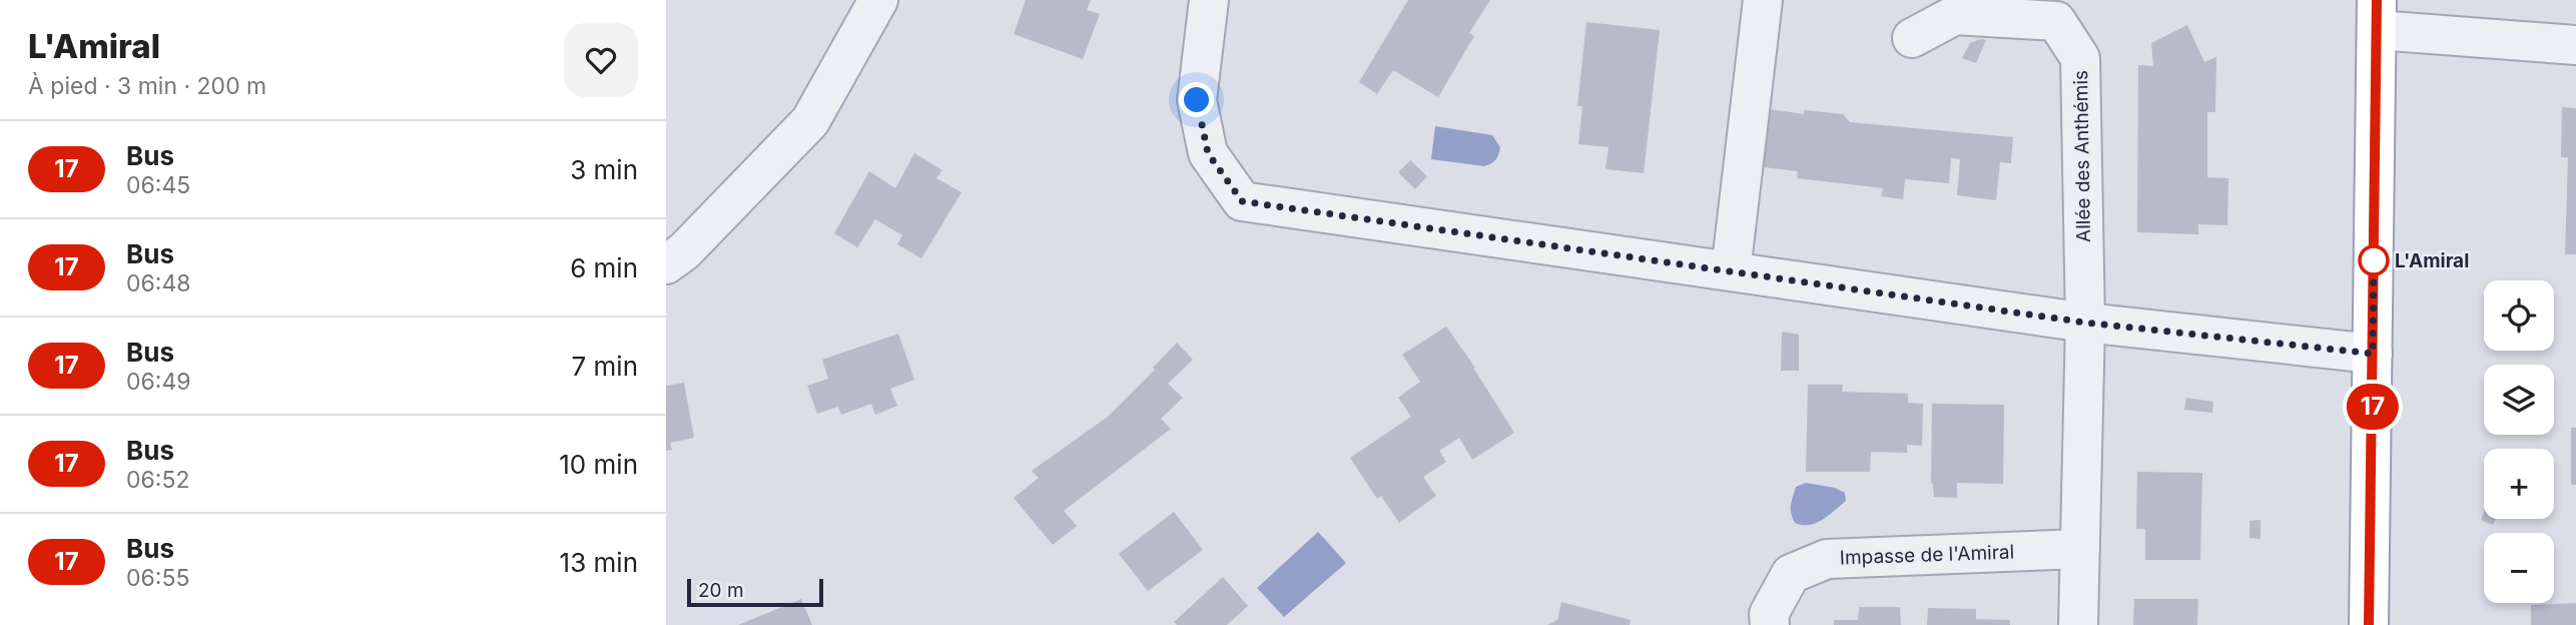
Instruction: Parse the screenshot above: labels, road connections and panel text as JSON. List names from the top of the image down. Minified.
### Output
{"streets":{"street":["Allée des Anthémis","Impasse de l'Amiral"]},"places":["L'Amiral"],"lines":["bus line 17"],"scale_bar":"20 m","page":{"heading":["L'Amiral","À pied · 3 min · 200 m"],"on_map":"17","list":[{"mark":"17","name":"Bus","note":"06:45","value":"3 min"},{"mark":"17","name":"Bus","note":"06:48","value":"6 min"},{"mark":"17","name":"Bus","note":"06:49","value":"7 min"},{"mark":"17","name":"Bus","note":"06:52","value":"10 min"},{"mark":"17","name":"Bus","note":"06:55","value":"13 min"}],"map_buttons":["+","−"],"scale":"20 m"}}
